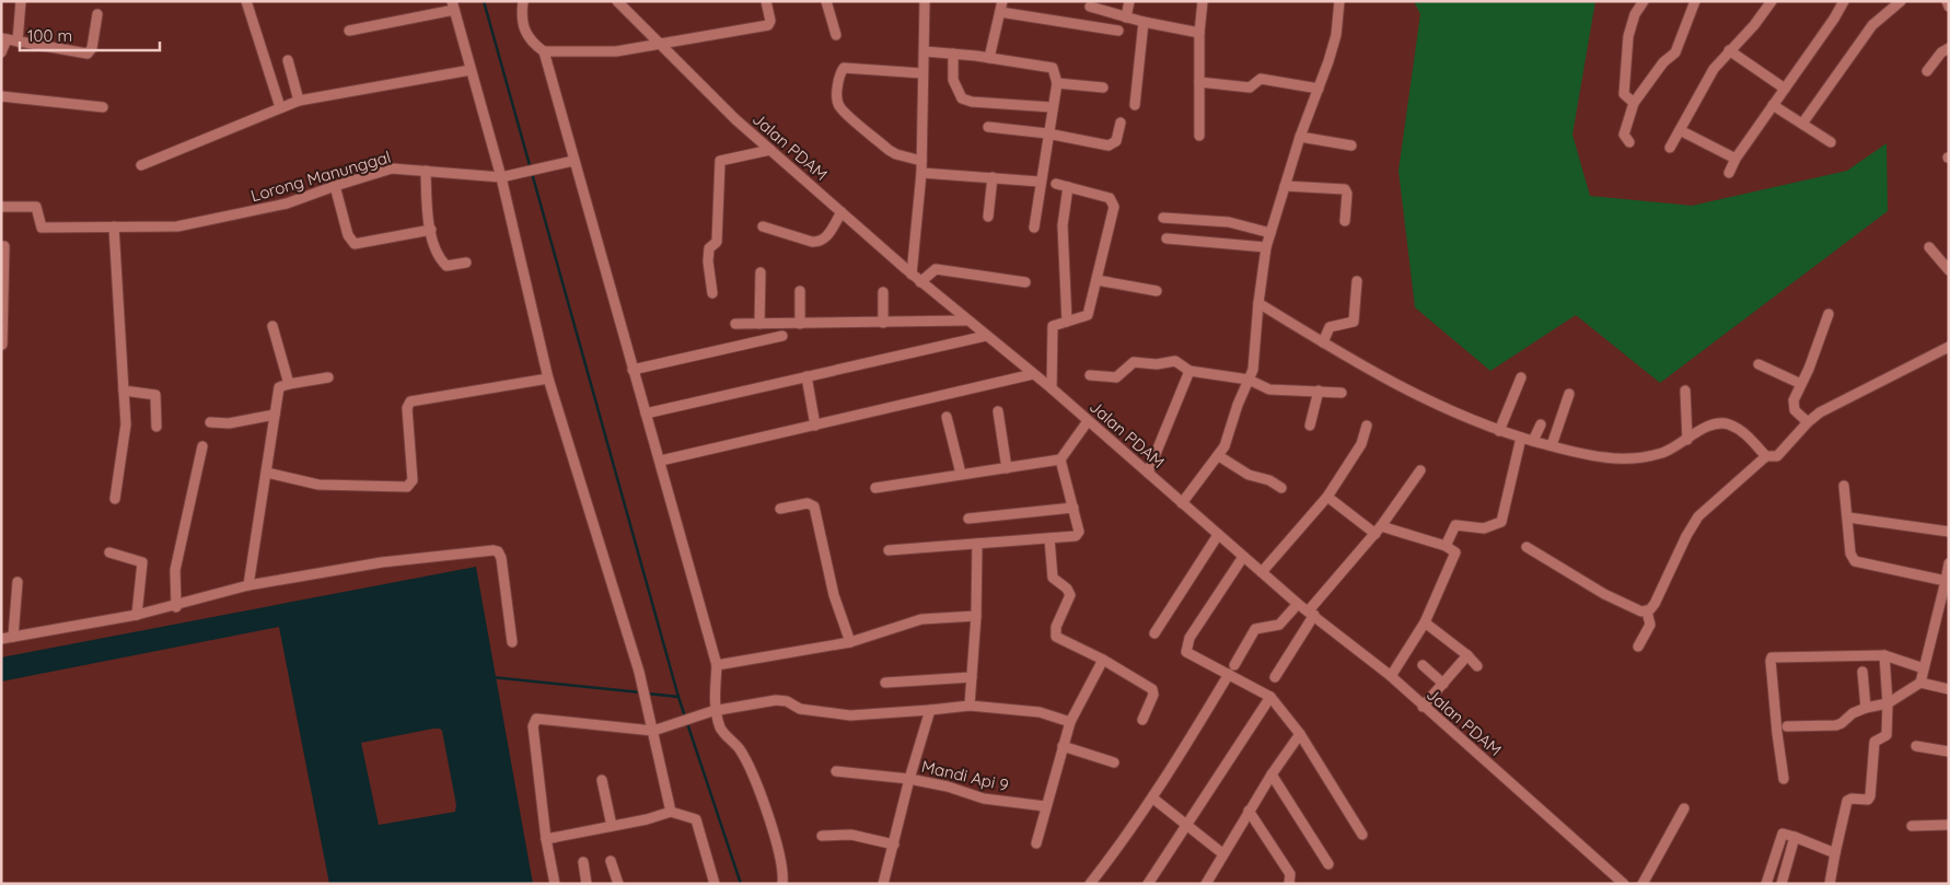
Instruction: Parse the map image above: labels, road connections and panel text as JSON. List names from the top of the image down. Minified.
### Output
{"streets":{"street":["Jalan PDAM","Lorong Manunggal","Mandi Api 9"]},"scale_bar":"100 m"}
